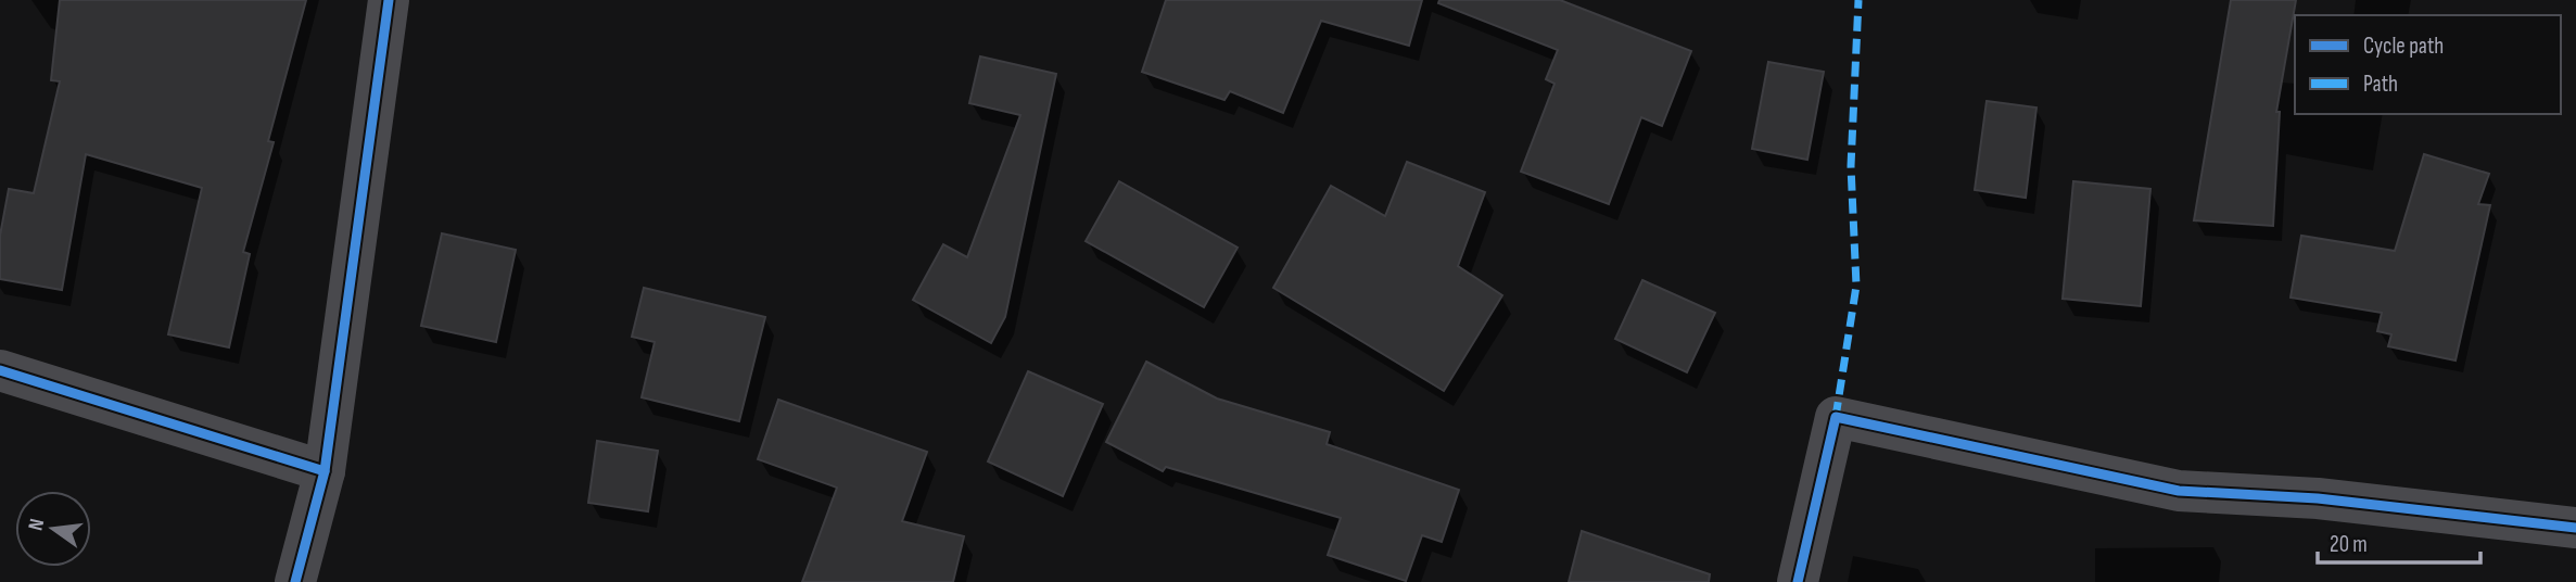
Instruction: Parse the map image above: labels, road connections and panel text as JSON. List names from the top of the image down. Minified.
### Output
{"legend":["Cycle path","Path"],"scale_bar":"20 m","north":"left"}
